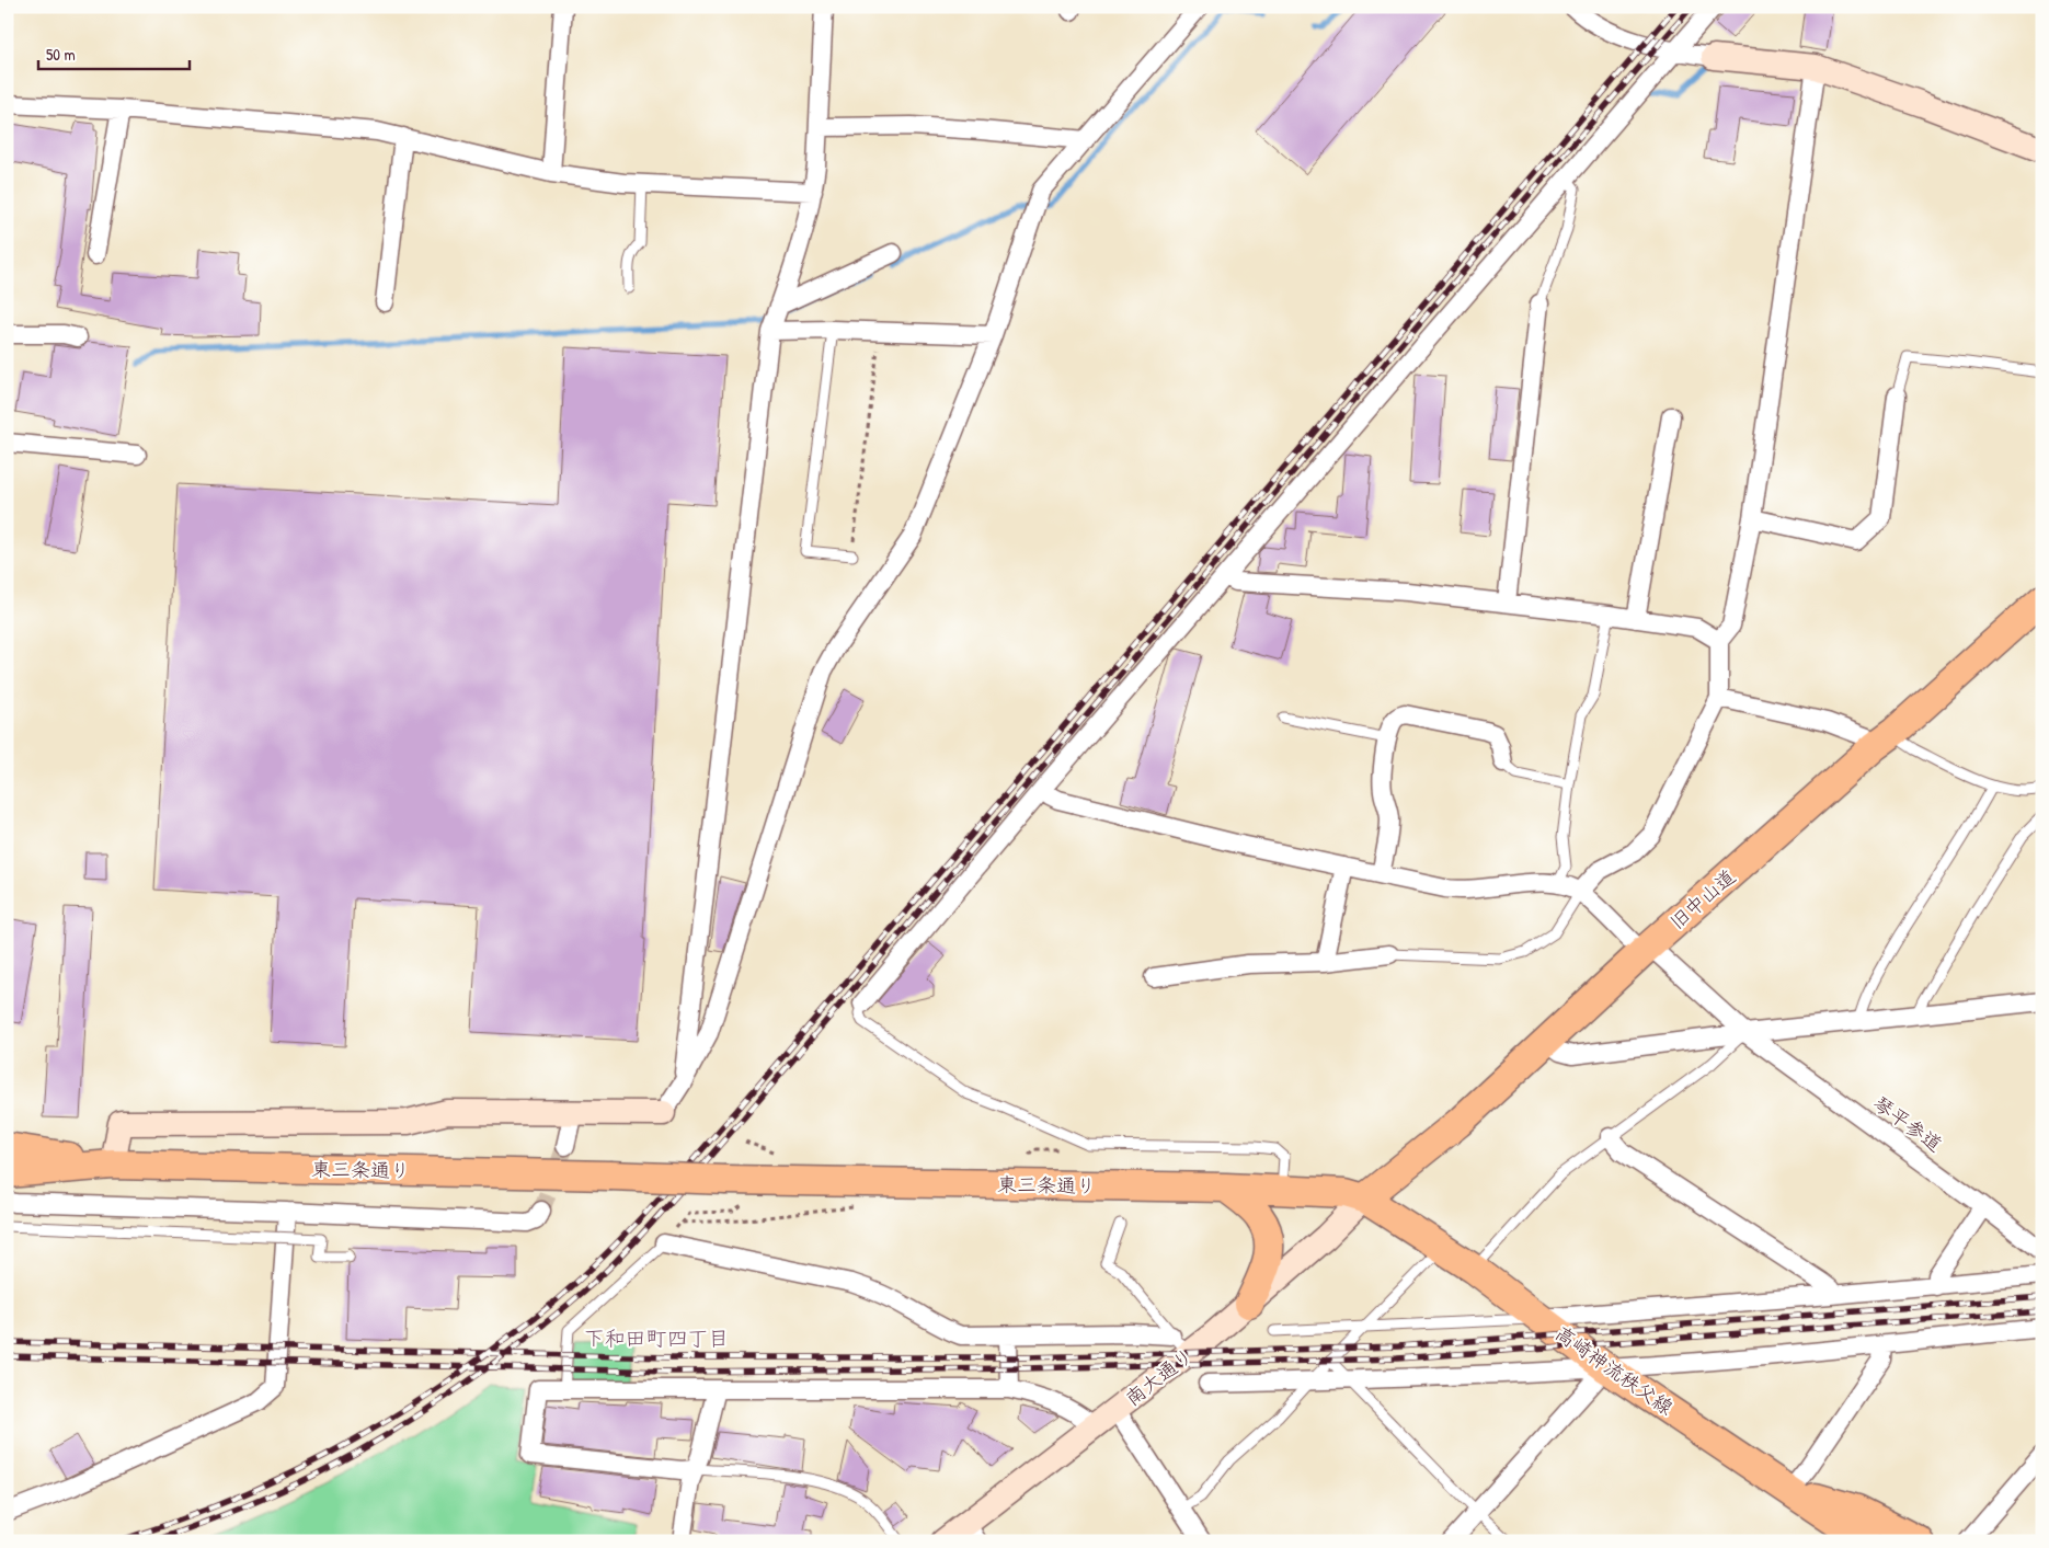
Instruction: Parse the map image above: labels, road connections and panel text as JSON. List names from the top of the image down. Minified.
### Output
{"streets":{"main road":["旧中山道","東三条通り","高崎神流秩父線"],"street":["琴平参道","南大通り"]},"crossings":[["旧中山道","琴平参道"],["旧中山道","東三条通り"],["旧中山道","高崎神流秩父線"],["旧中山道","南大通り"],["東三条通り","高崎神流秩父線"],["東三条通り","南大通り"],["高崎神流秩父線","南大通り"]],"districts":["下和田町四丁目"],"scale_bar":"50 m"}
